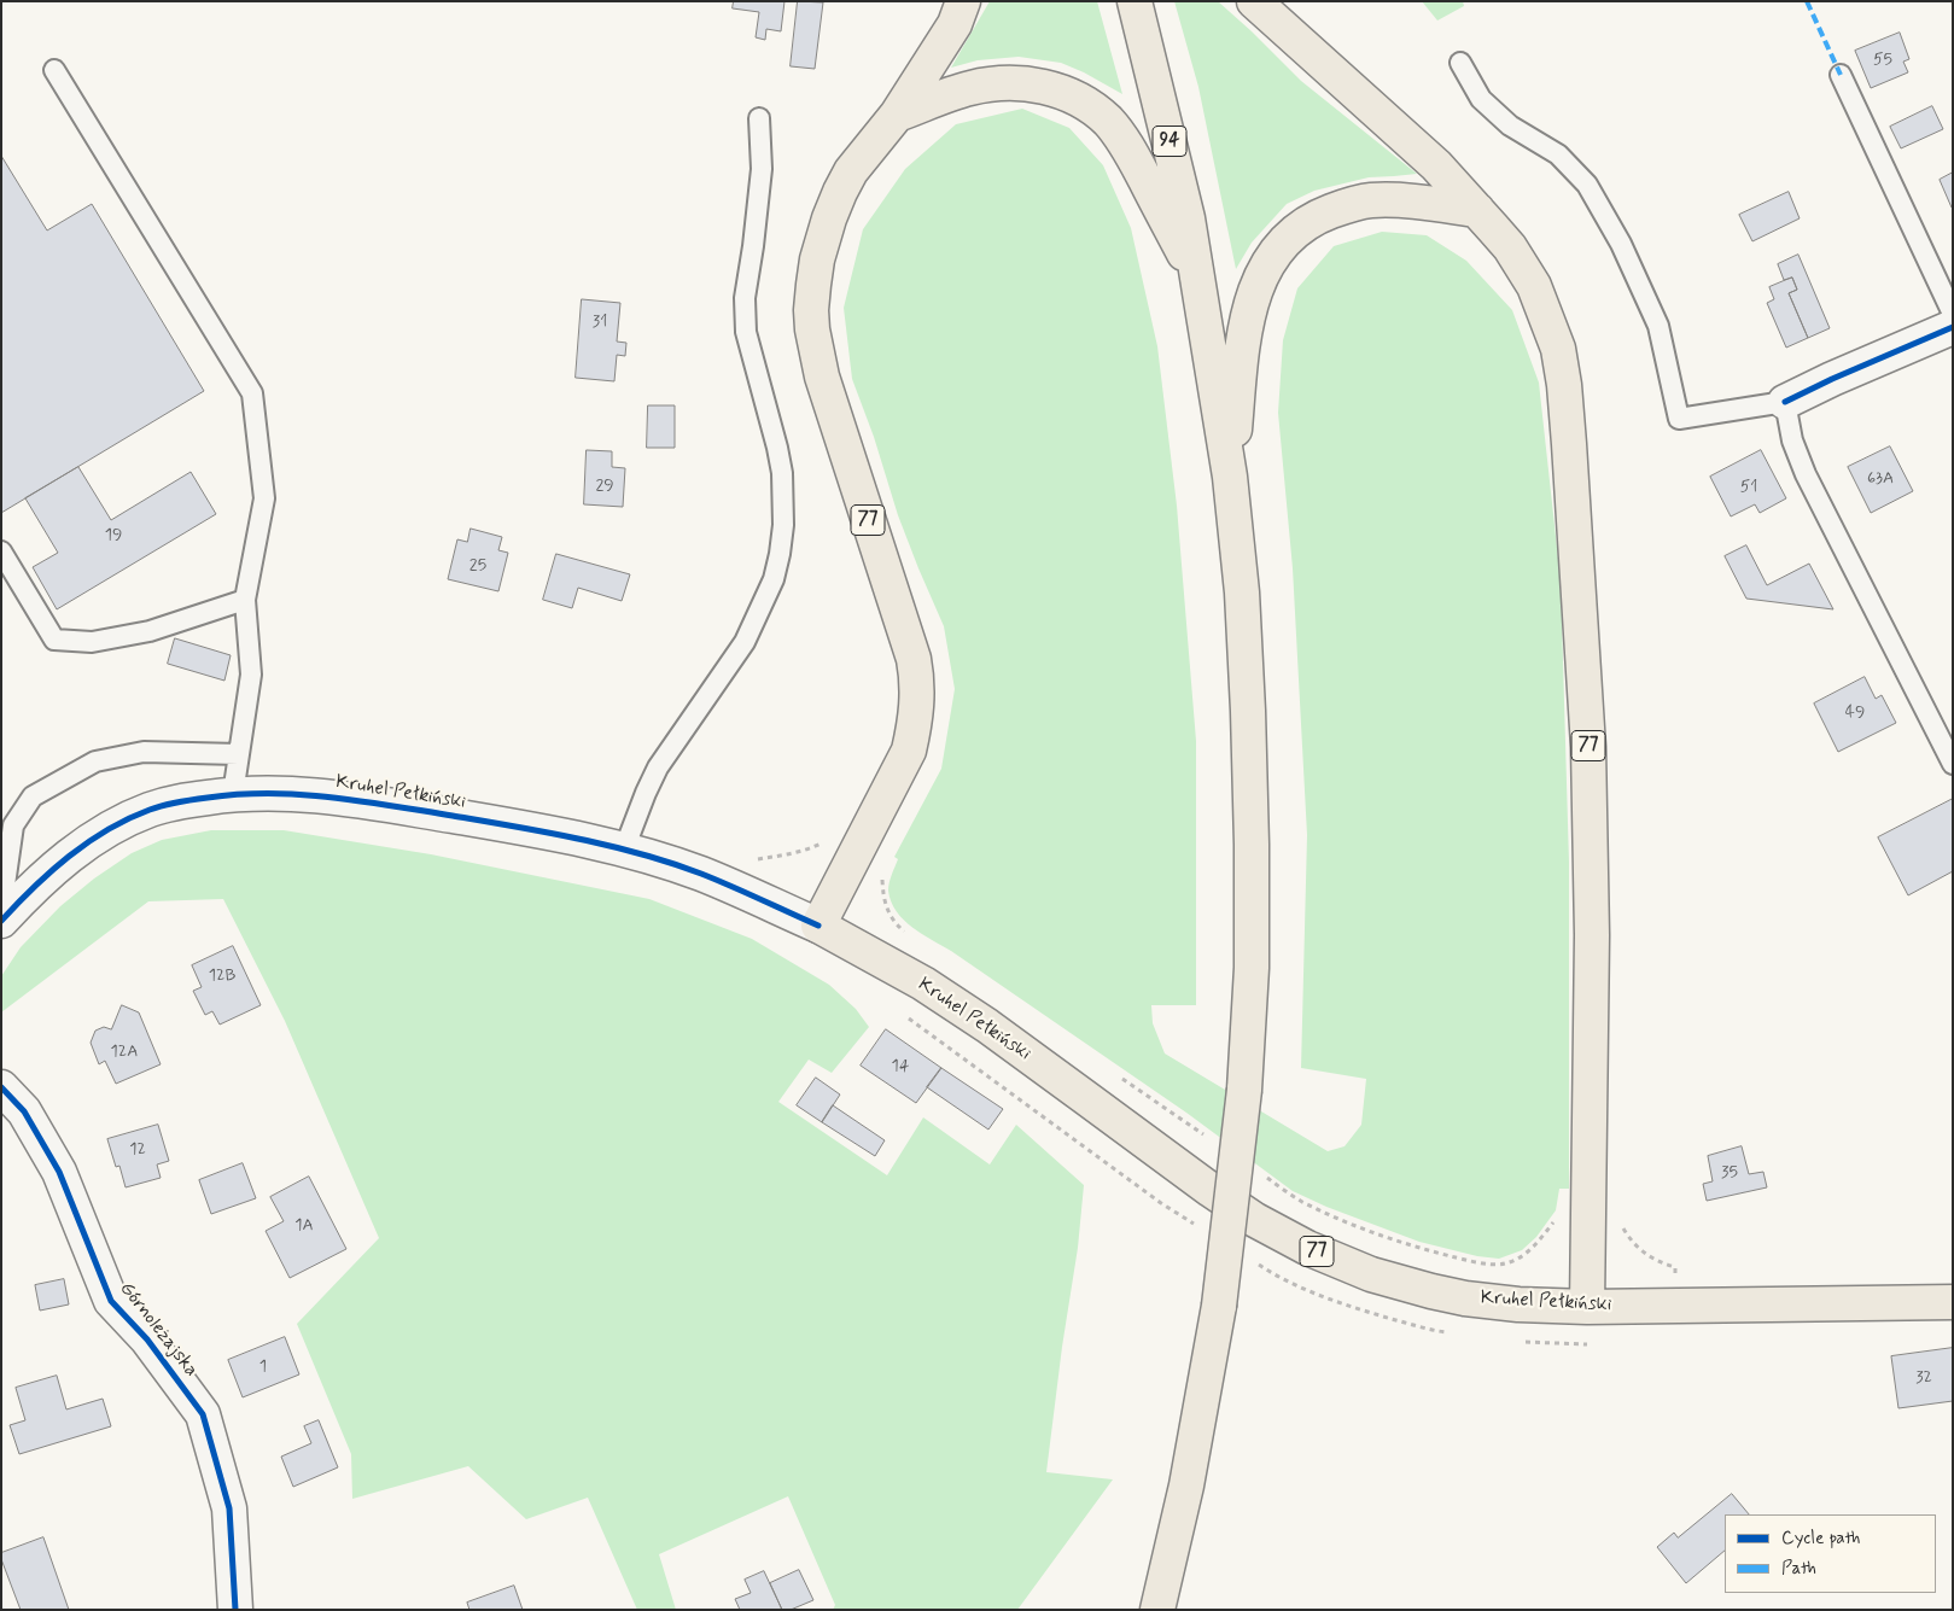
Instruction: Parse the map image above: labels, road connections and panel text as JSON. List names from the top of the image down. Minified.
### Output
{"streets":{"main road":["94","77","Kruhel Pełkiński"],"street":["Górnoleżajska"]},"crossings":[["94","77"],["77","Kruhel Pełkiński"]],"house_numbers":["55","31","63A","29","51","19","25","49","12B","12A","14","12","35","1A","1","32"],"legend":["Cycle path","Path"]}
